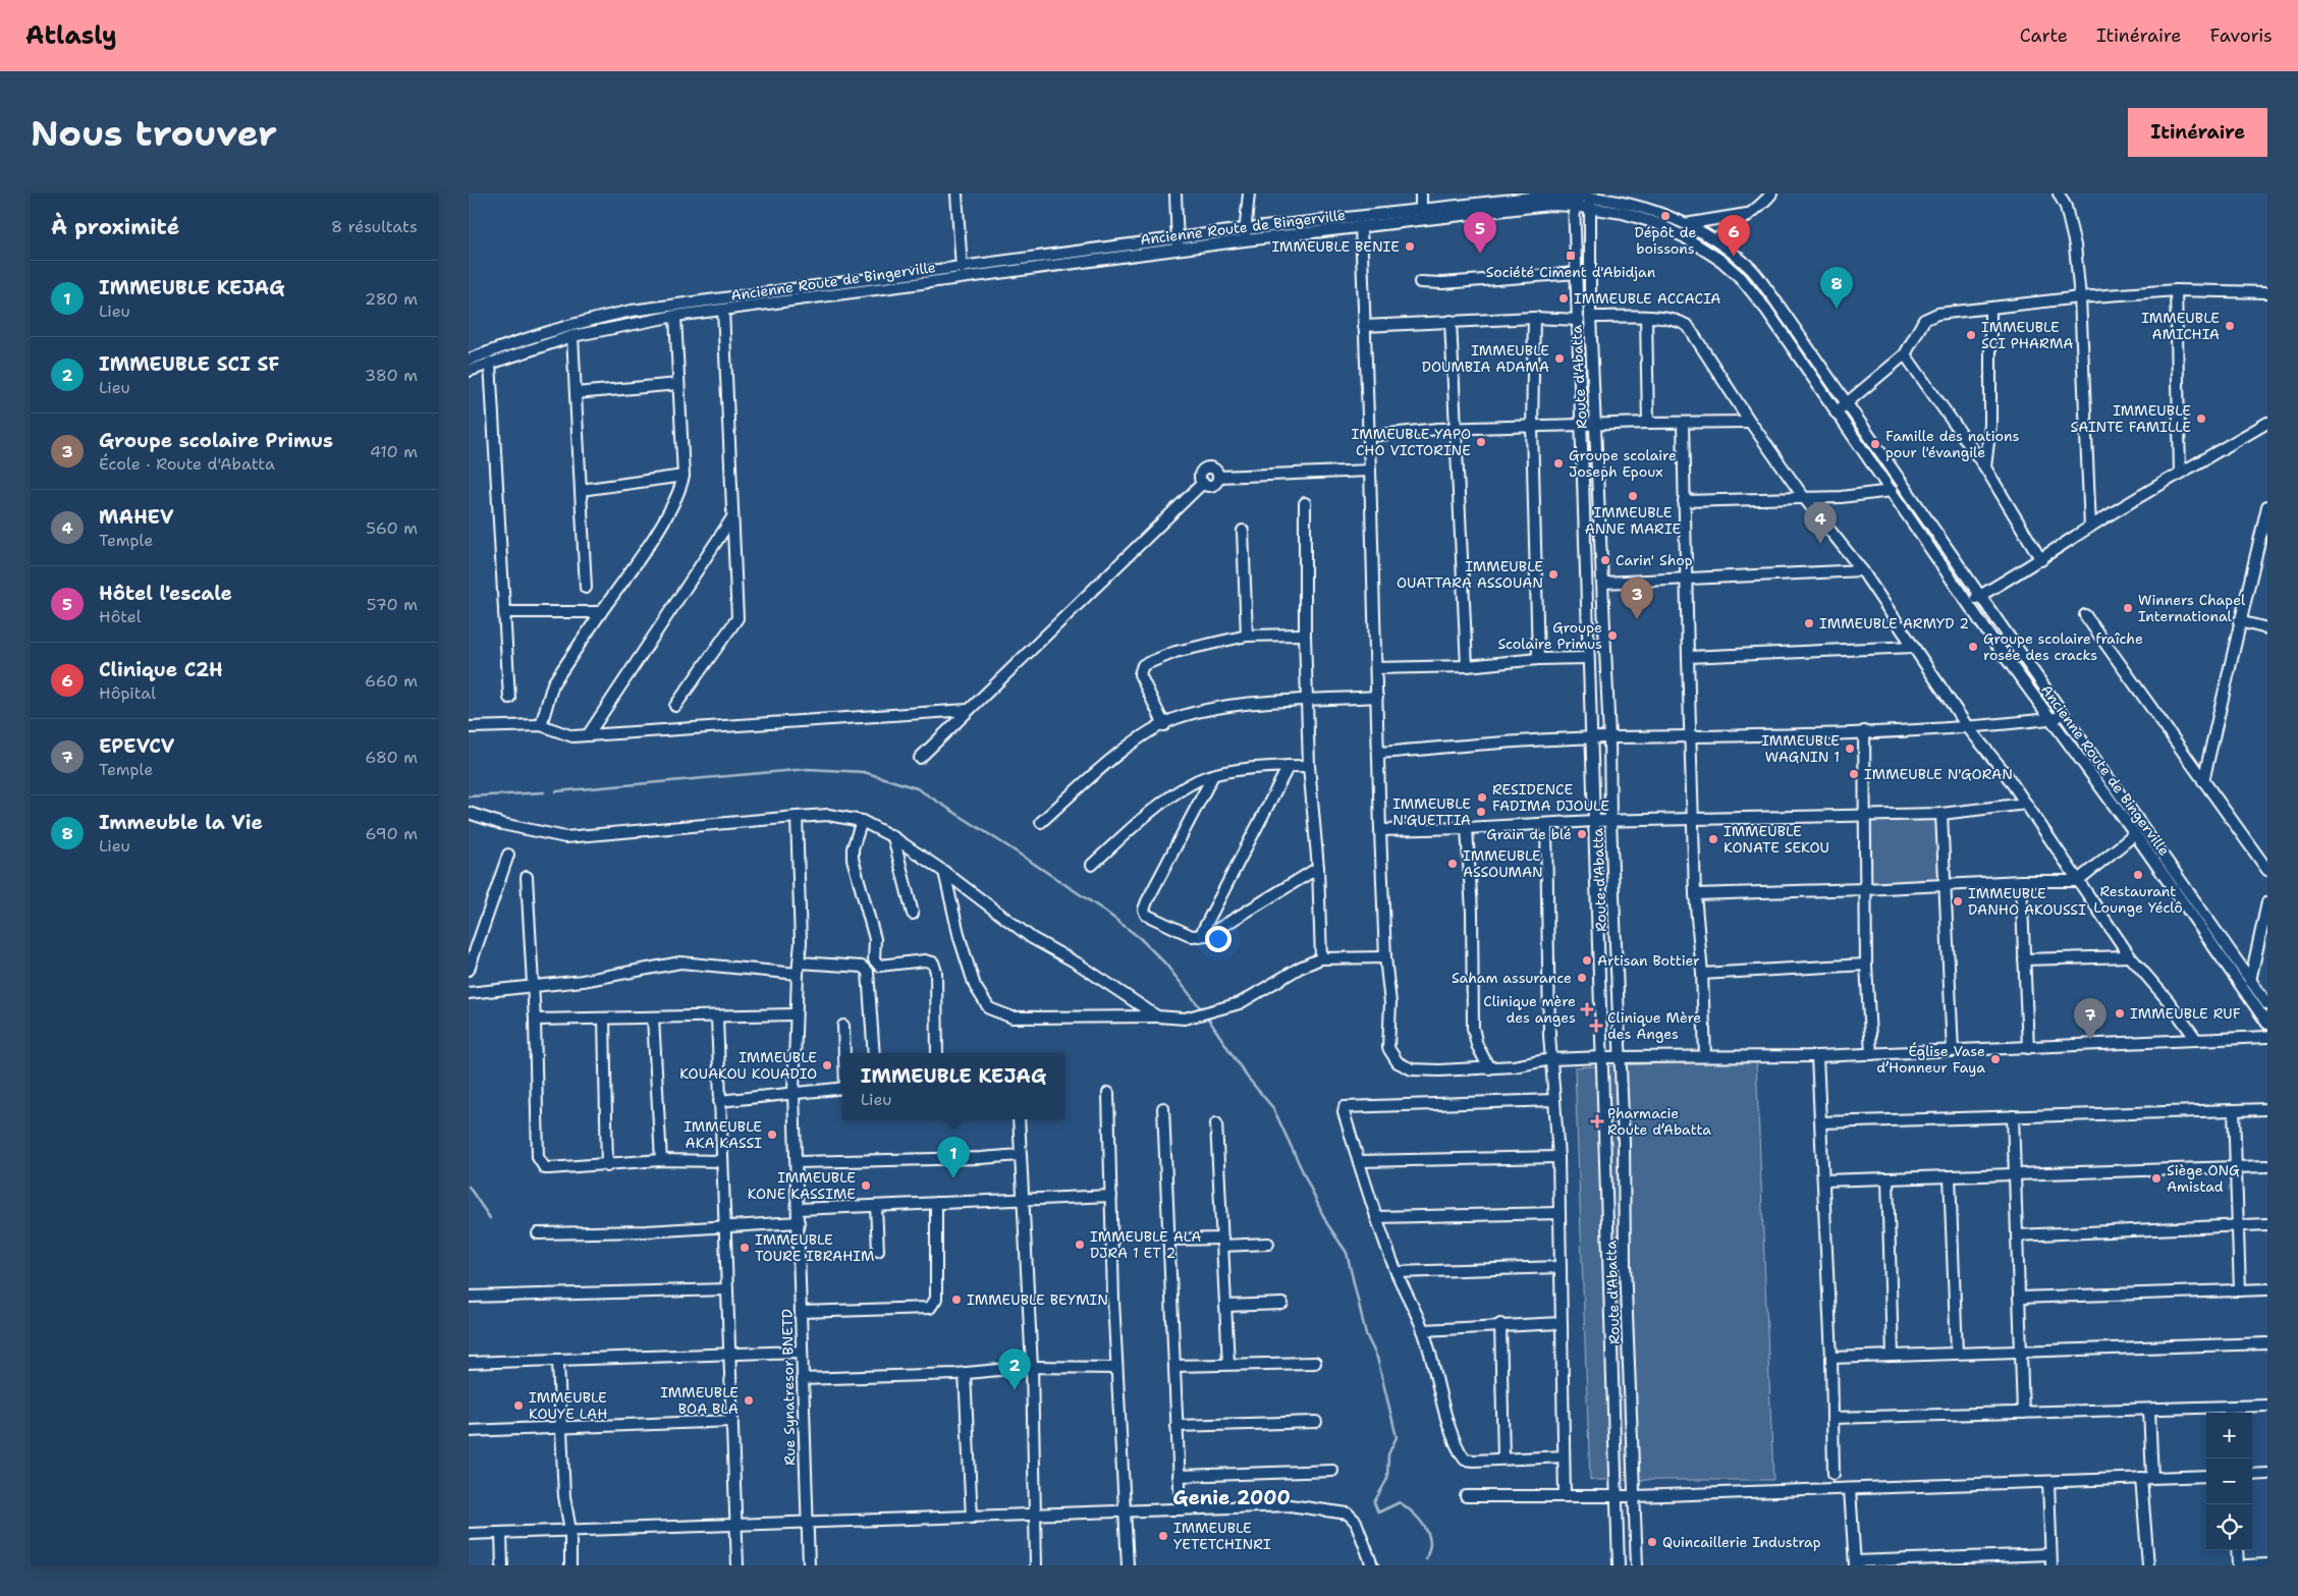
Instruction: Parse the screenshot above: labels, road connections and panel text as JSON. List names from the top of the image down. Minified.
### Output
{"streets":{"street":["Ancienne Route de Bingerville","Route d'Abatta","Rue Synatresor BNETD"]},"crossings":[["Ancienne Route de Bingerville","Route d'Abatta"]],"districts":["Genie 2000"],"places":{"other":["Dépôt de boissons","IMMEUBLE BENIE","IMMEUBLE ACCACIA","IMMEUBLE AMICHIA","IMMEUBLE SCI PHARMA","IMMEUBLE DOUMBIA ADAMA","IMMEUBLE SAINTE FAMILLE","IMMEUBLE YAPO CHO VICTORINE","Famille des nations pour l'évangile","Groupe scolaire Joseph Epoux","IMMEUBLE ANNE MARIE","Carin' Shop","IMMEUBLE OUATTARA ASSOUAN","Winners Chapel International","IMMEUBLE ARMYD 2","Groupe Scolaire Primus","Groupe scolaire fraîche rosée des cracks","IMMEUBLE WAGNIN 1","IMMEUBLE N'GORAN","RESIDENCE FADIMA DJOULE","IMMEUBLE N'GUETTIA","Grain de blé","IMMEUBLE KONATE SEKOU","IMMEUBLE ASSOUMAN","Restaurant Lounge Yéclô","IMMEUBLE DANHO AKOUSSI","Artisan Bottier","Saham assurance","IMMEUBLE RUF","Église Vase d’Honneur Faya","IMMEUBLE KOUAKOU KOUADIO","IMMEUBLE AKA KASSI","Siège ONG Amistad","IMMEUBLE KONE KASSIME","IMMEUBLE ALA DJRA 1 ET 2","IMMEUBLE TOURE IBRAHIM","IMMEUBLE BEYMIN","IMMEUBLE BOA BLA","IMMEUBLE KOUYE LAH","IMMEUBLE YETETCHINRI","Quincaillerie Industrap"],"transit":["Société Ciment d'Abidjan"],"health":["Clinique mère des anges","Clinique Mère des Anges","Pharmacie Route d’Abatta"]},"page":{"header":"Atlasly","nav":["Carte","Itinéraire","Favoris"],"buttons":"Itinéraire","title":"Nous trouver","heading":["À proximité","8 résultats"],"pins":["5","6","8","4","3","7","1","2"],"list":[{"mark":"1","name":"IMMEUBLE KEJAG","note":"Lieu","value":"280 m"},{"mark":"2","name":"IMMEUBLE SCI SF","note":"Lieu","value":"380 m"},{"mark":"3","name":"Groupe scolaire Primus","note":"École · Route d'Abatta","value":"410 m"},{"mark":"4","name":"MAHEV","note":"Temple","value":"560 m"},{"mark":"5","name":"Hôtel l'escale","note":"Hôtel","value":"570 m"},{"mark":"6","name":"Clinique C2H","note":"Hôpital","value":"660 m"},{"mark":"7","name":"EPEVCV","note":"Temple","value":"680 m"},{"mark":"8","name":"Immeuble la Vie","note":"Lieu","value":"690 m"}],"popup":["IMMEUBLE KEJAG","Lieu"],"map_buttons":["+","−"]}}
